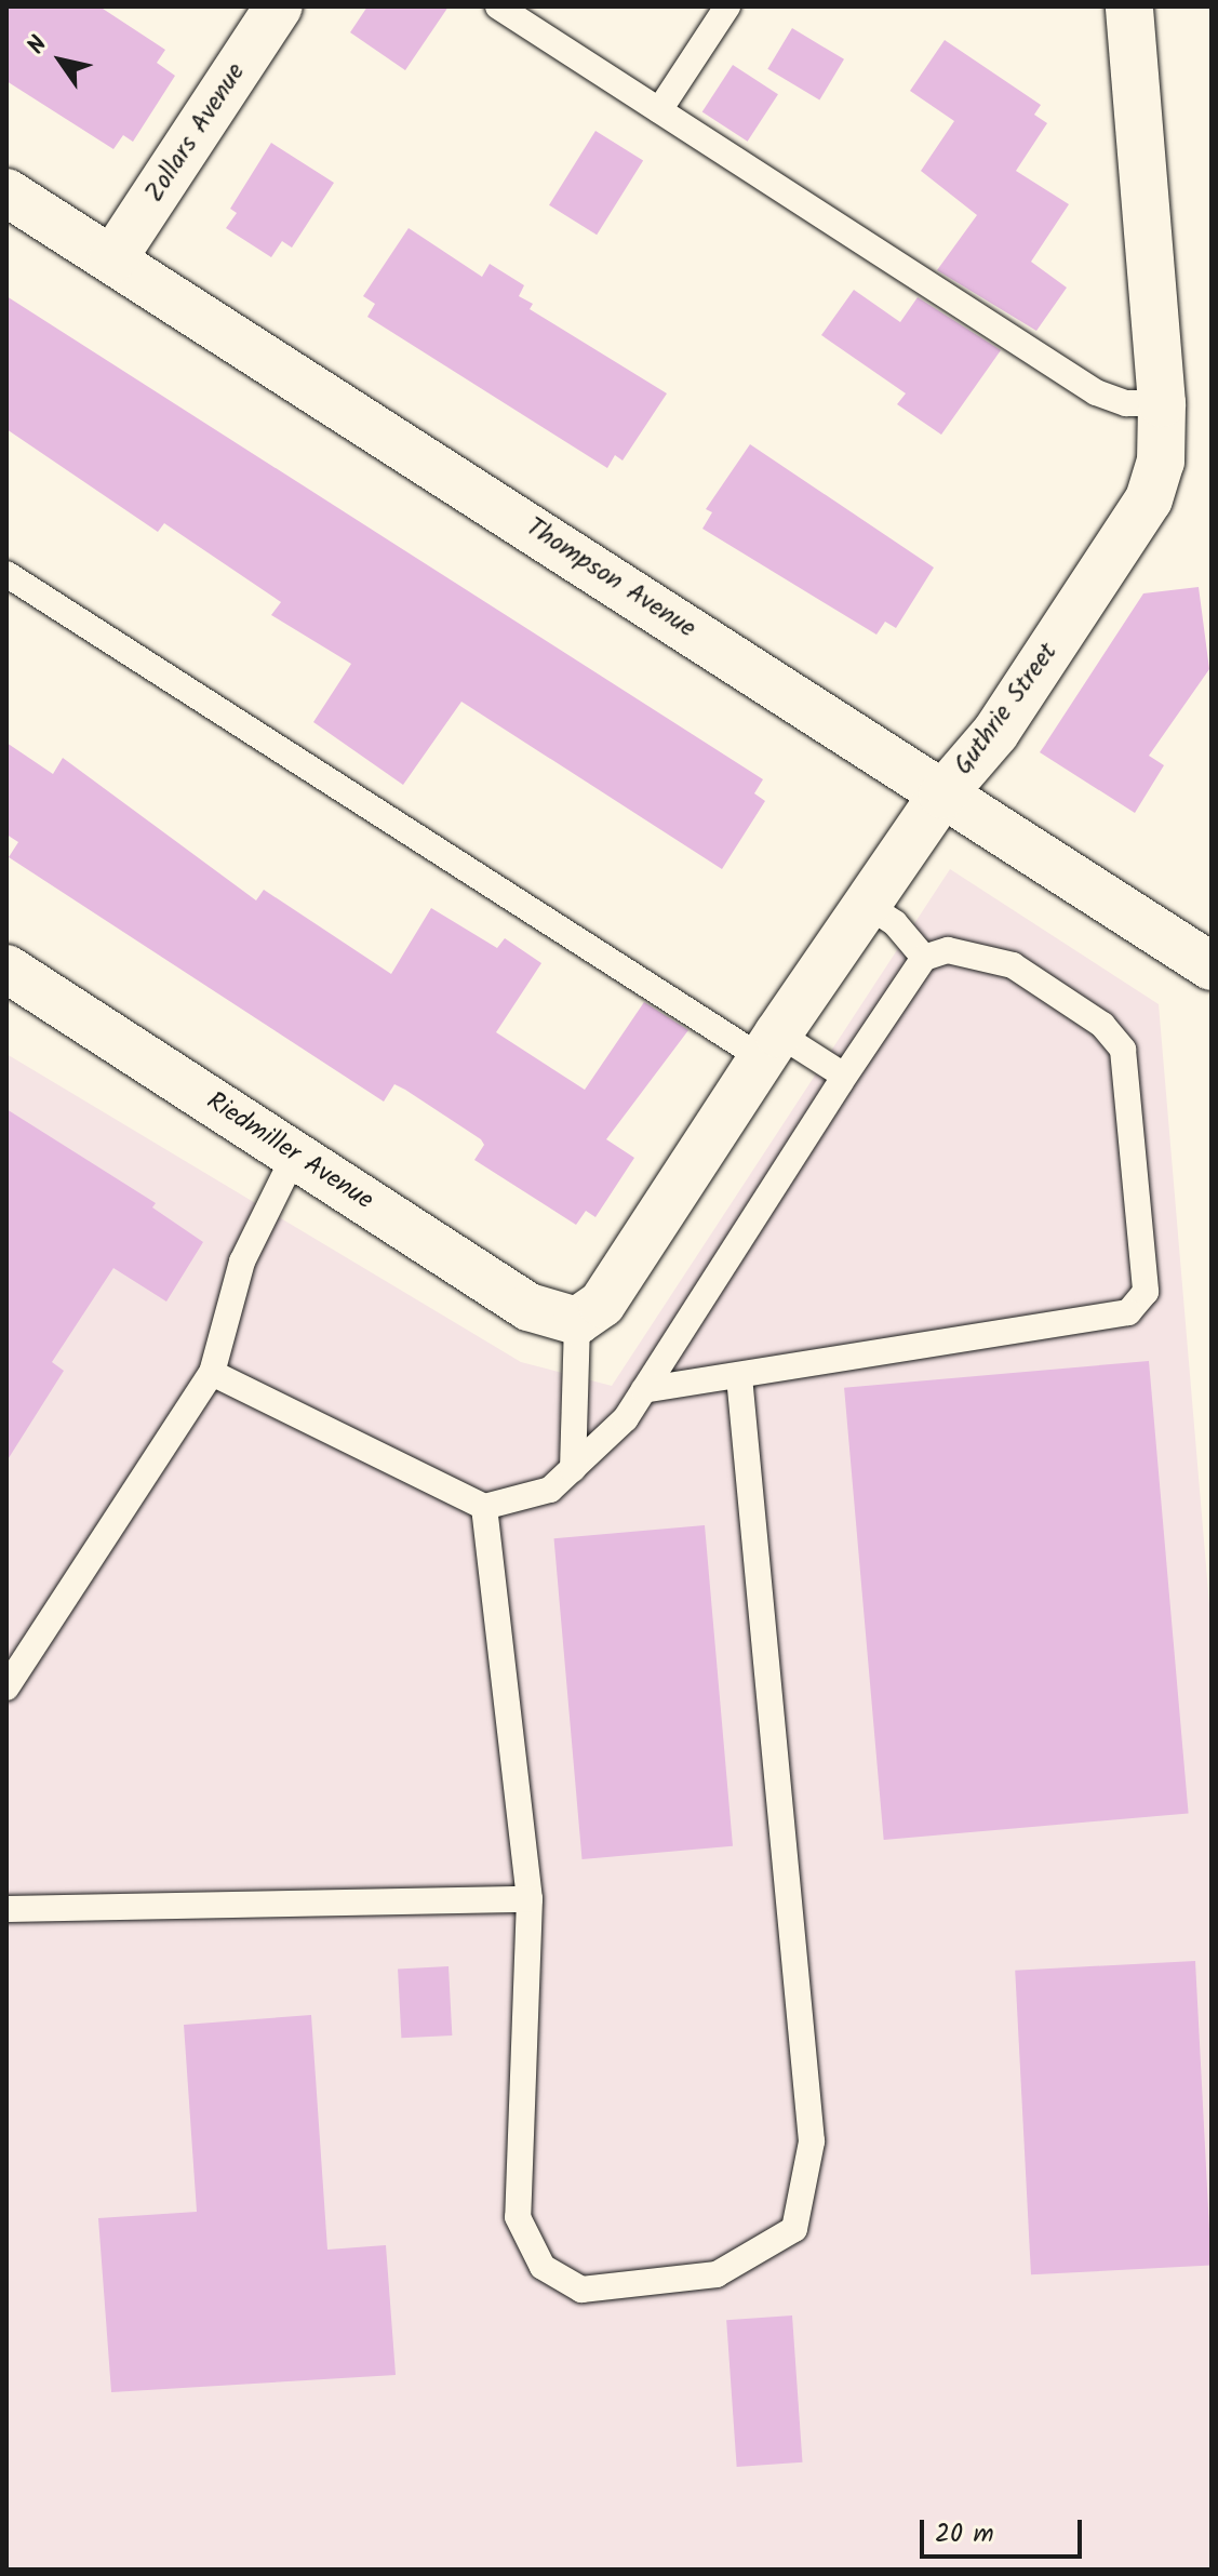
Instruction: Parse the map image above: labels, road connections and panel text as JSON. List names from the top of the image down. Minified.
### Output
{"streets":{"street":["Zollars Avenue","Thompson Avenue","Guthrie Street","Riedmiller Avenue"]},"crossings":[["Zollars Avenue","Thompson Avenue"],["Thompson Avenue","Guthrie Street"],["Guthrie Street","Riedmiller Avenue"]],"scale_bar":"20 m","north":"top left"}
